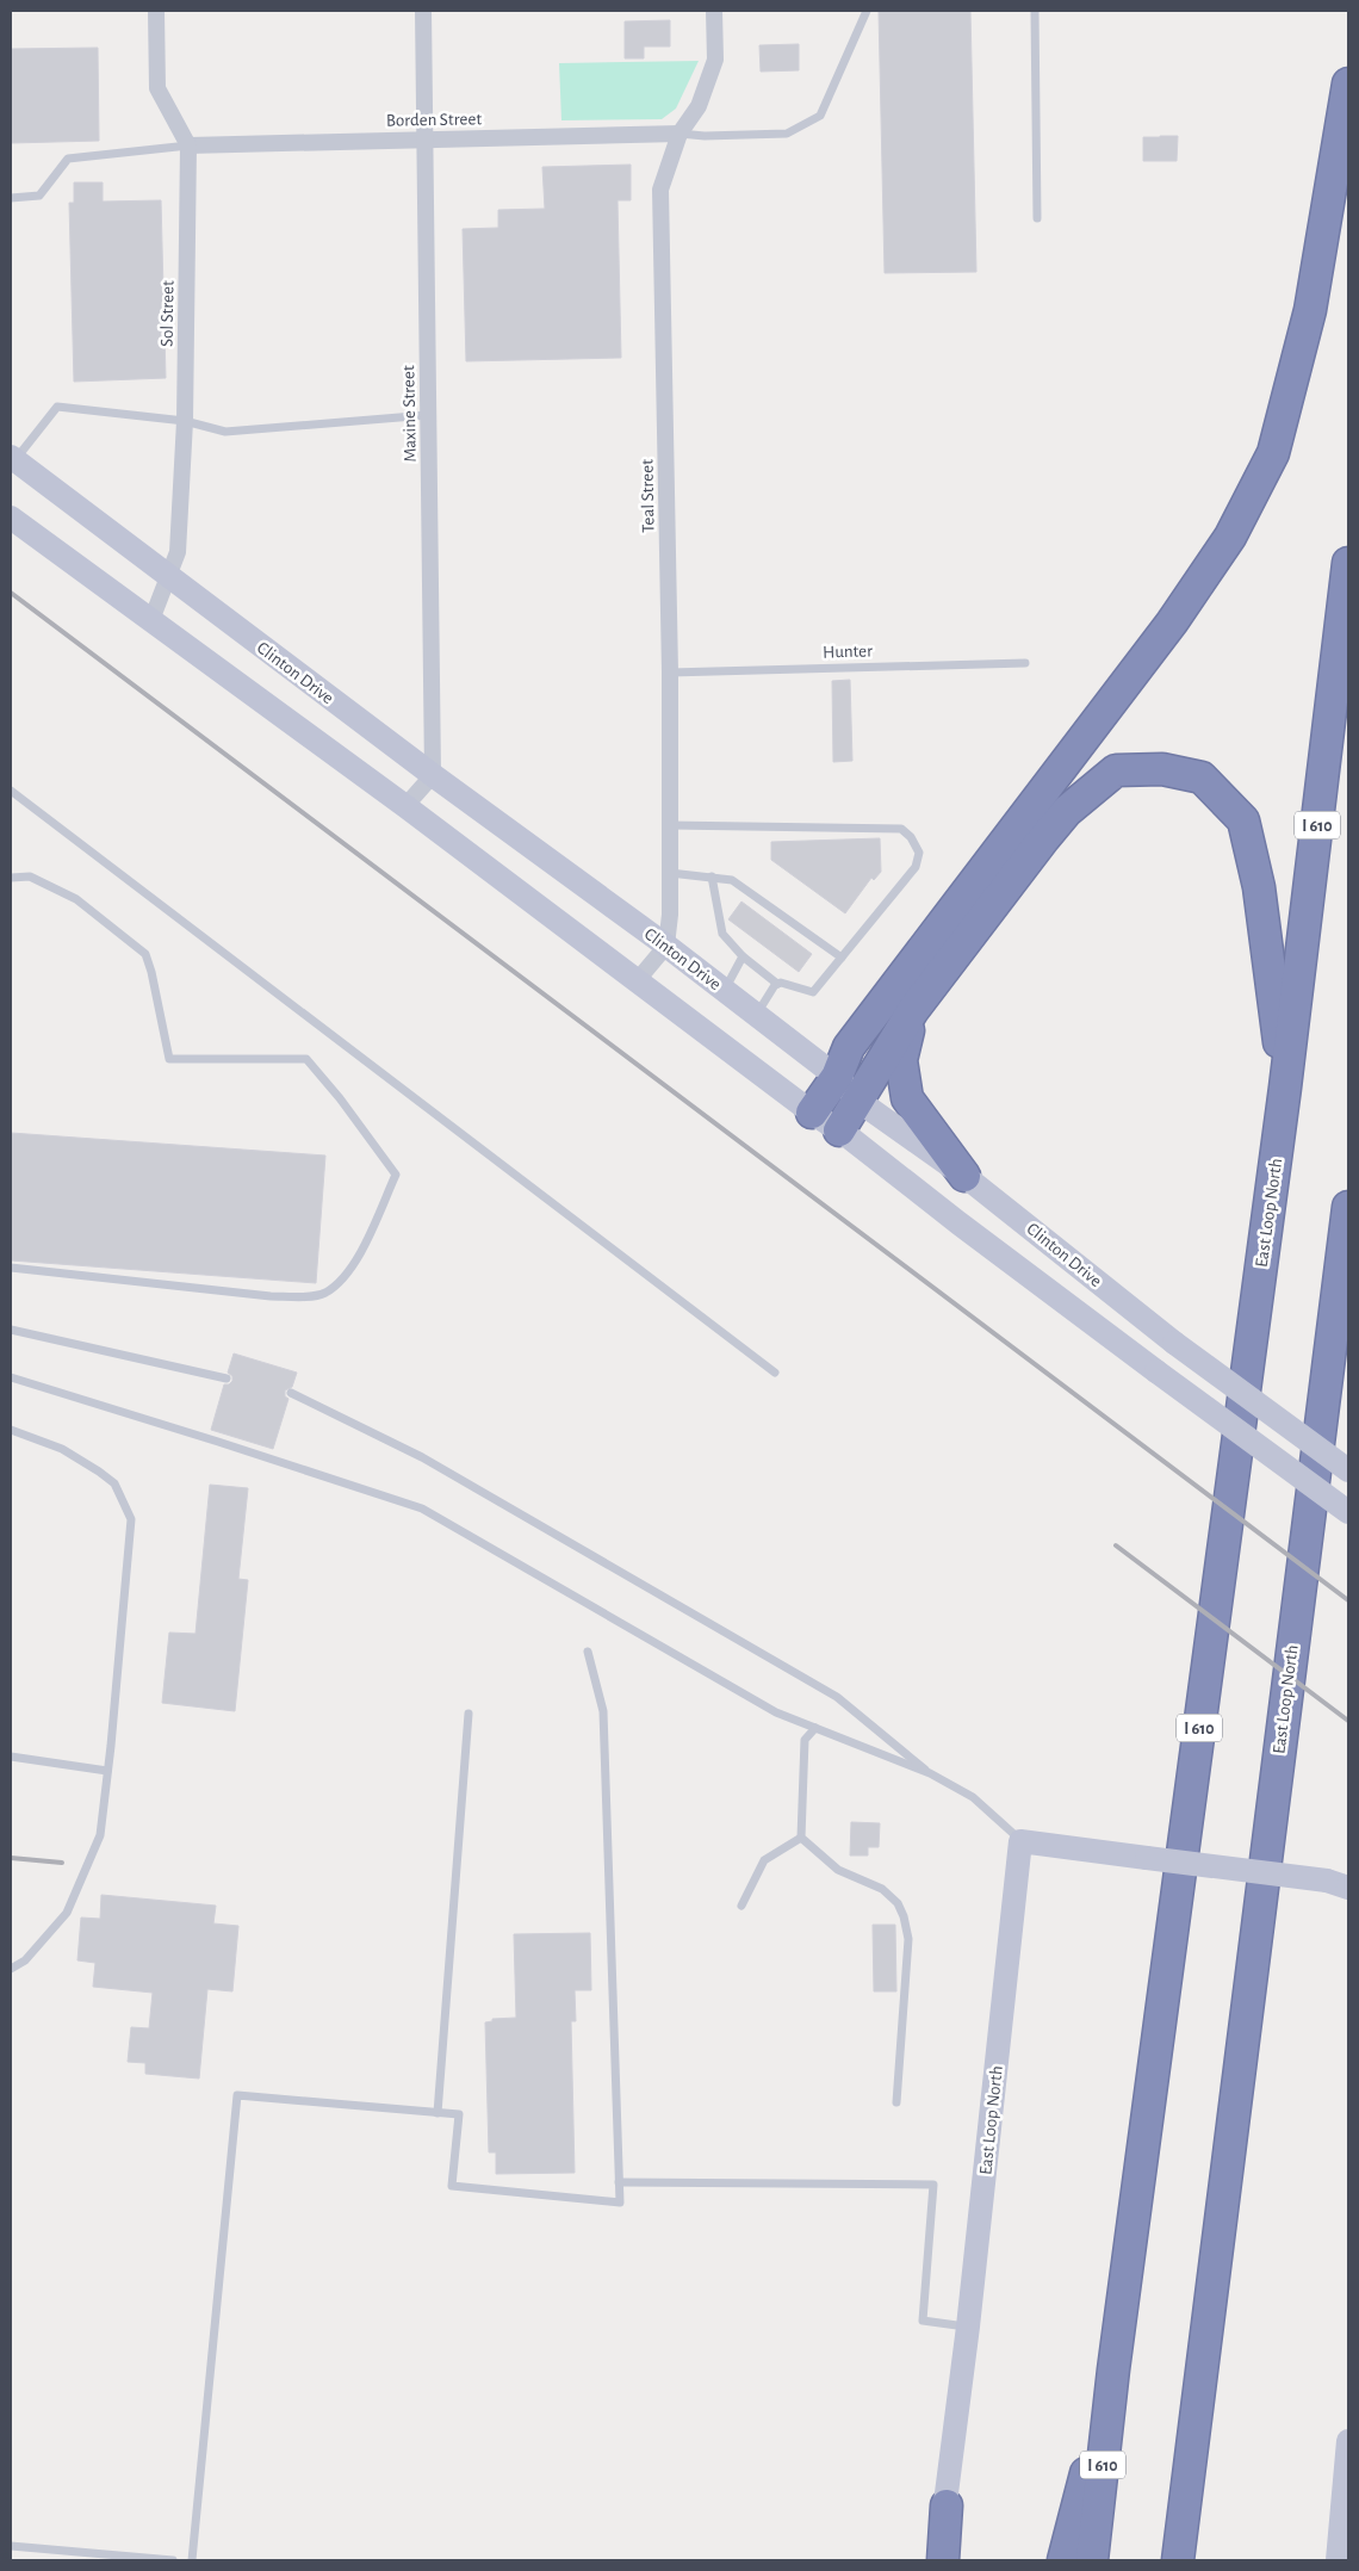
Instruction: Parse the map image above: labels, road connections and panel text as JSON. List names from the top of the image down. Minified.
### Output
{"streets":{"highway":["I 610","East Loop North"],"main road":["Clinton Drive"],"street":["Borden Street","Sol Street","Maxine Street","Teal Street"],"lane":["Hunter"]},"crossings":[["Borden Street","Sol Street"],["Borden Street","Maxine Street"],["Borden Street","Teal Street"],["Sol Street","Clinton Drive"],["Maxine Street","Clinton Drive"],["Teal Street","Hunter"],["Teal Street","Clinton Drive"]]}
